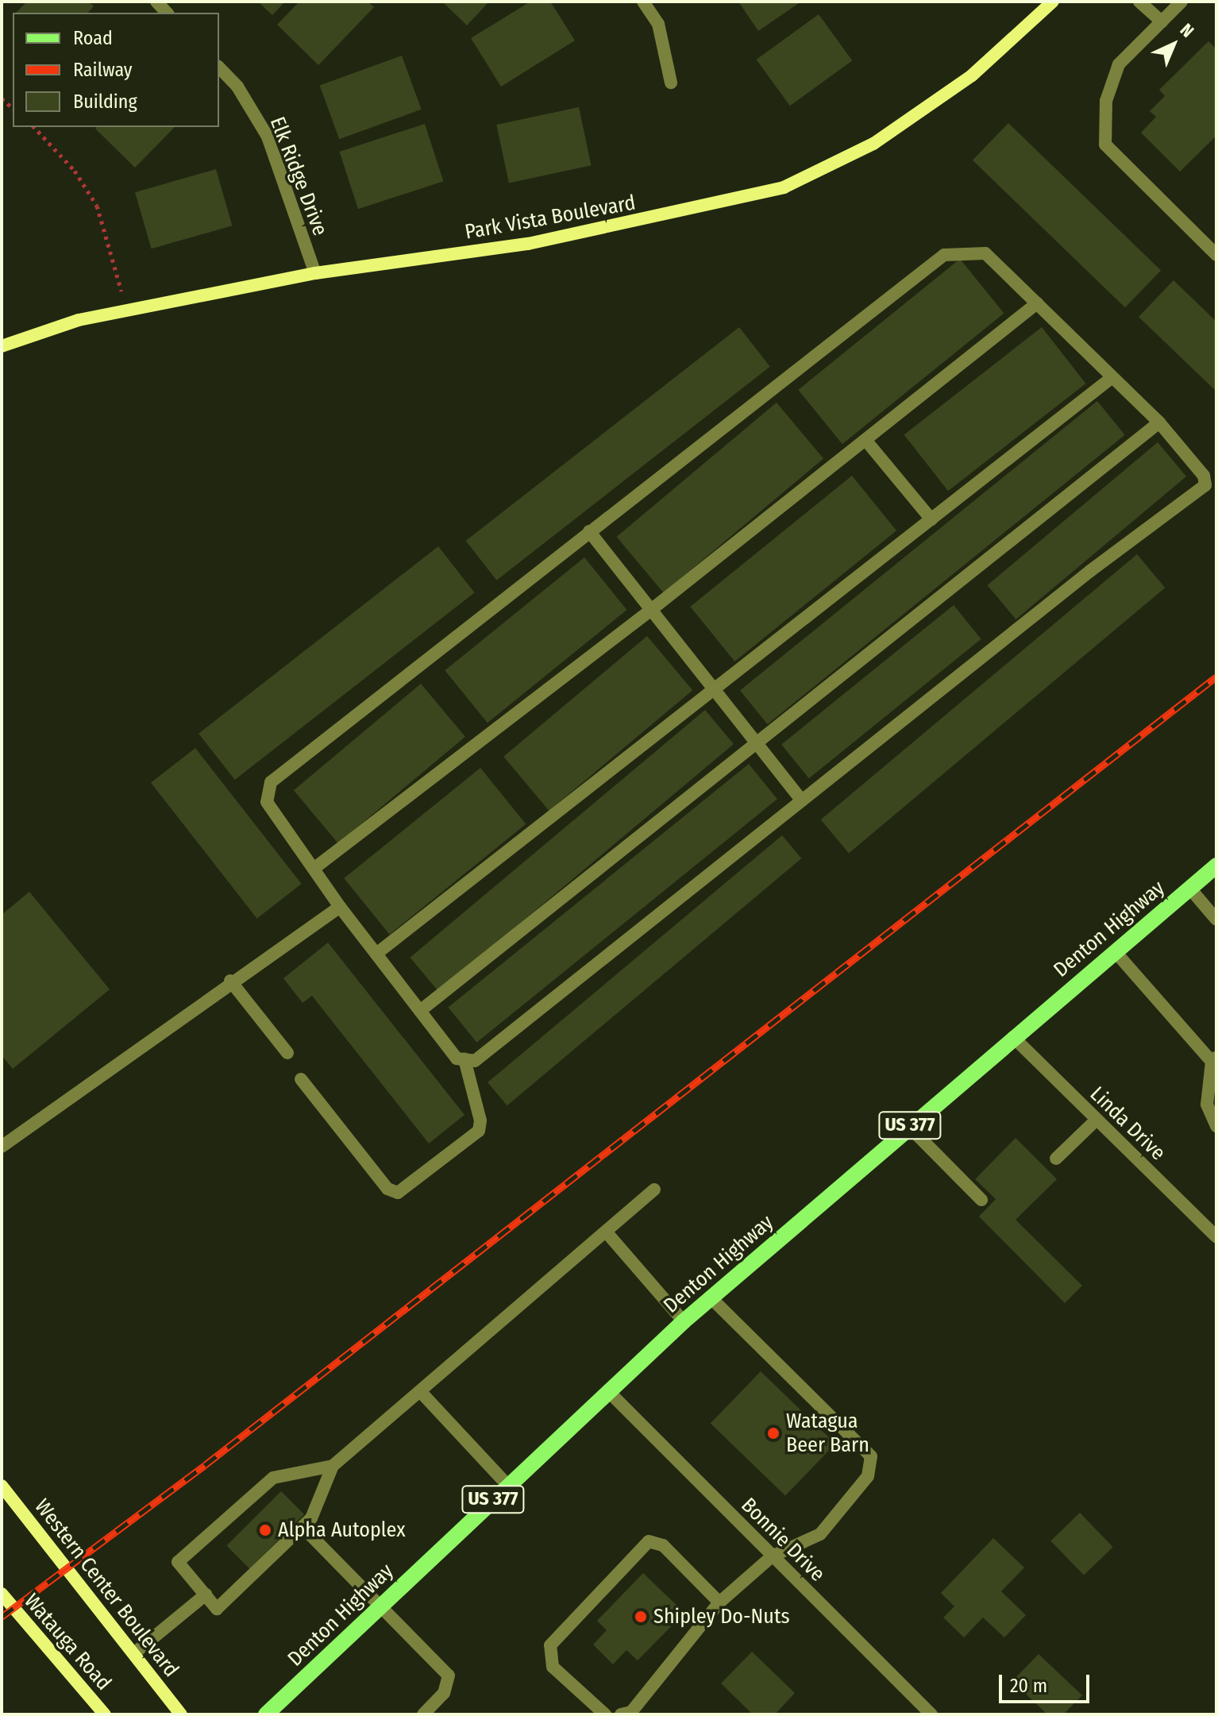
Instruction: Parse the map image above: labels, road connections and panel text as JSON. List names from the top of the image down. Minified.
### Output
{"streets":{"main road":["Denton Highway","US 377"],"street":["Elk Ridge Drive","Park Vista Boulevard","Linda Drive","Bonnie Drive","Western Center Boulevard","Watauga Road"]},"crossings":[["Elk Ridge Drive","Park Vista Boulevard"],["Denton Highway","Linda Drive"],["Denton Highway","Bonnie Drive"]],"places":["Watagua Beer Barn","Alpha Autoplex","Shipley Do-Nuts"],"legend":["Road","Railway","Building"],"scale_bar":"20 m","north":"top right"}
